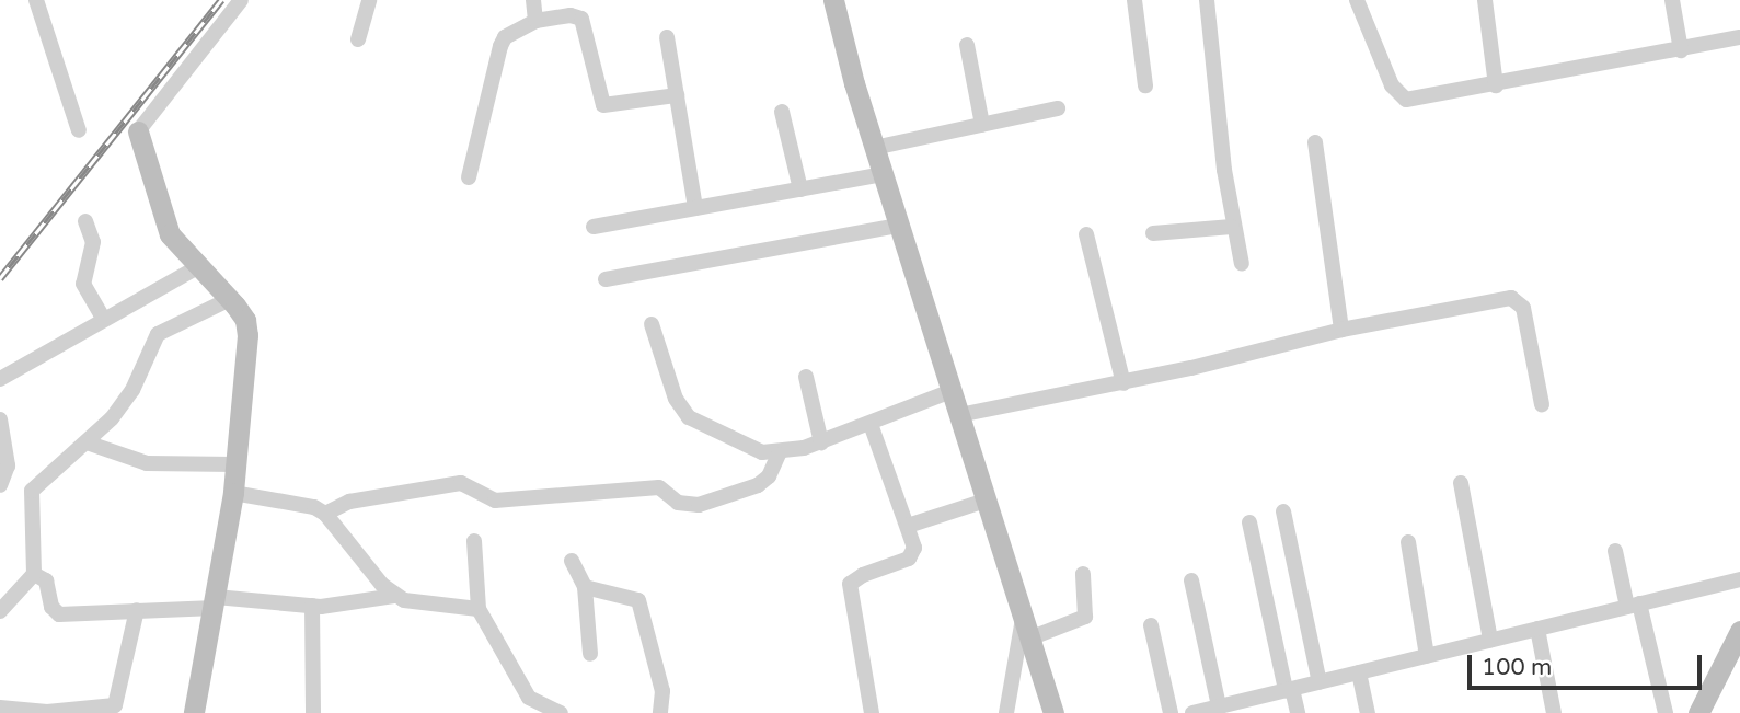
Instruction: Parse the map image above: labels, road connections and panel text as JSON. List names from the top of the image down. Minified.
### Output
{"scale_bar":"100 m"}
